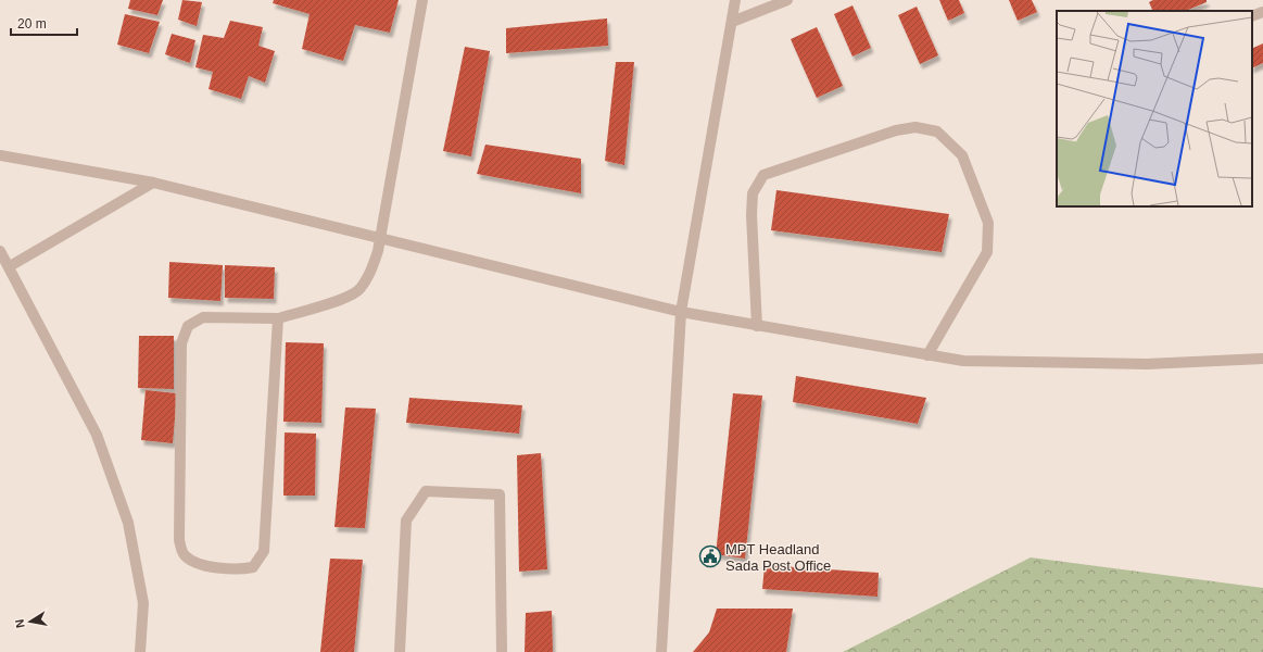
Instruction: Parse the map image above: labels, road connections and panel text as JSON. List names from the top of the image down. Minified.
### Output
{"places":{"public building":["MPT Headland Sada Post Office"]},"scale_bar":"20 m","north":"left"}
